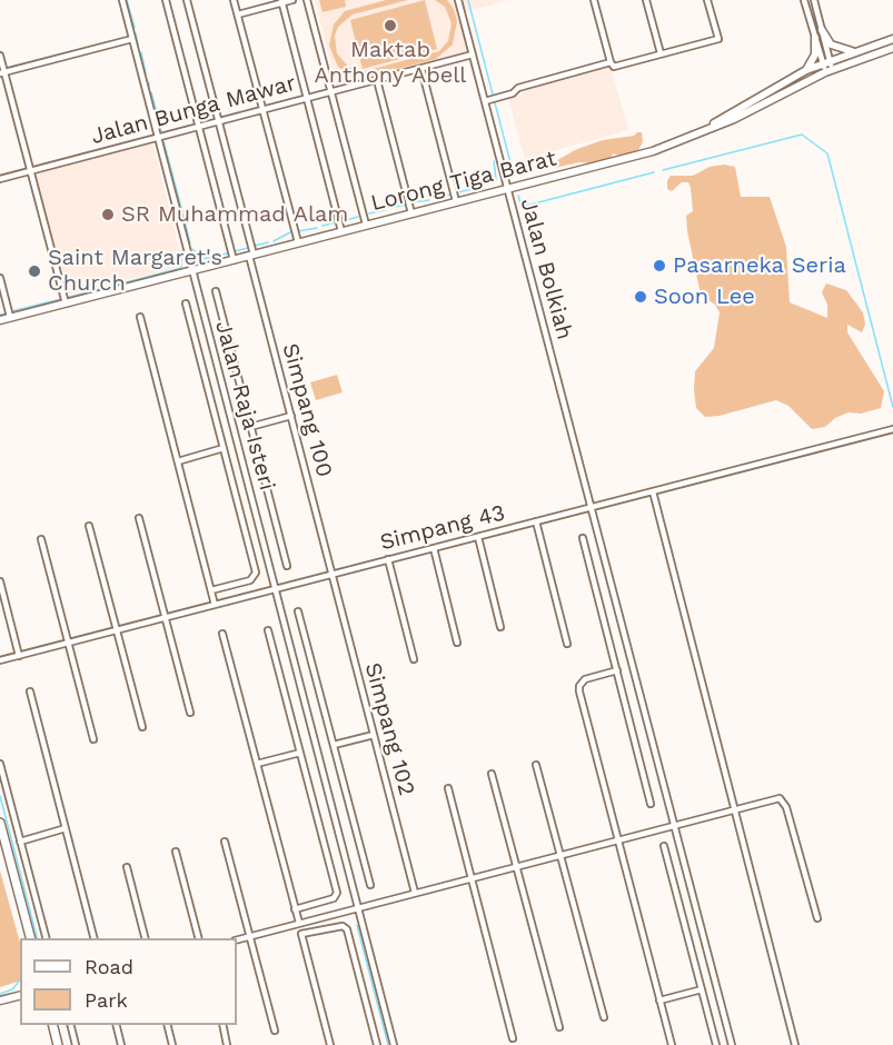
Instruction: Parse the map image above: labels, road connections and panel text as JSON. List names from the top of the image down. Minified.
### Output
{"streets":{"main road":["Lorong Tiga Barat"],"street":["Jalan Bunga Mawar","Jalan Bolkiah","Jalan Raja Isteri","Simpang 100","Simpang 43","Simpang 102"]},"crossings":[["Jalan Bunga Mawar","Jalan Bolkiah"],["Jalan Bunga Mawar","Jalan Raja Isteri"],["Jalan Bunga Mawar","Simpang 100"],["Lorong Tiga Barat","Jalan Bolkiah"],["Lorong Tiga Barat","Jalan Raja Isteri"],["Lorong Tiga Barat","Simpang 100"],["Jalan Bolkiah","Simpang 43"],["Jalan Raja Isteri","Simpang 43"],["Simpang 100","Simpang 43"],["Simpang 100","Simpang 102"],["Simpang 43","Simpang 102"]],"places":["Maktab Anthony Abell","SR Muhammad Alam","Pasarneka Seria","Saint Margaret's Church","Soon Lee"],"legend":["Road","Park"]}
